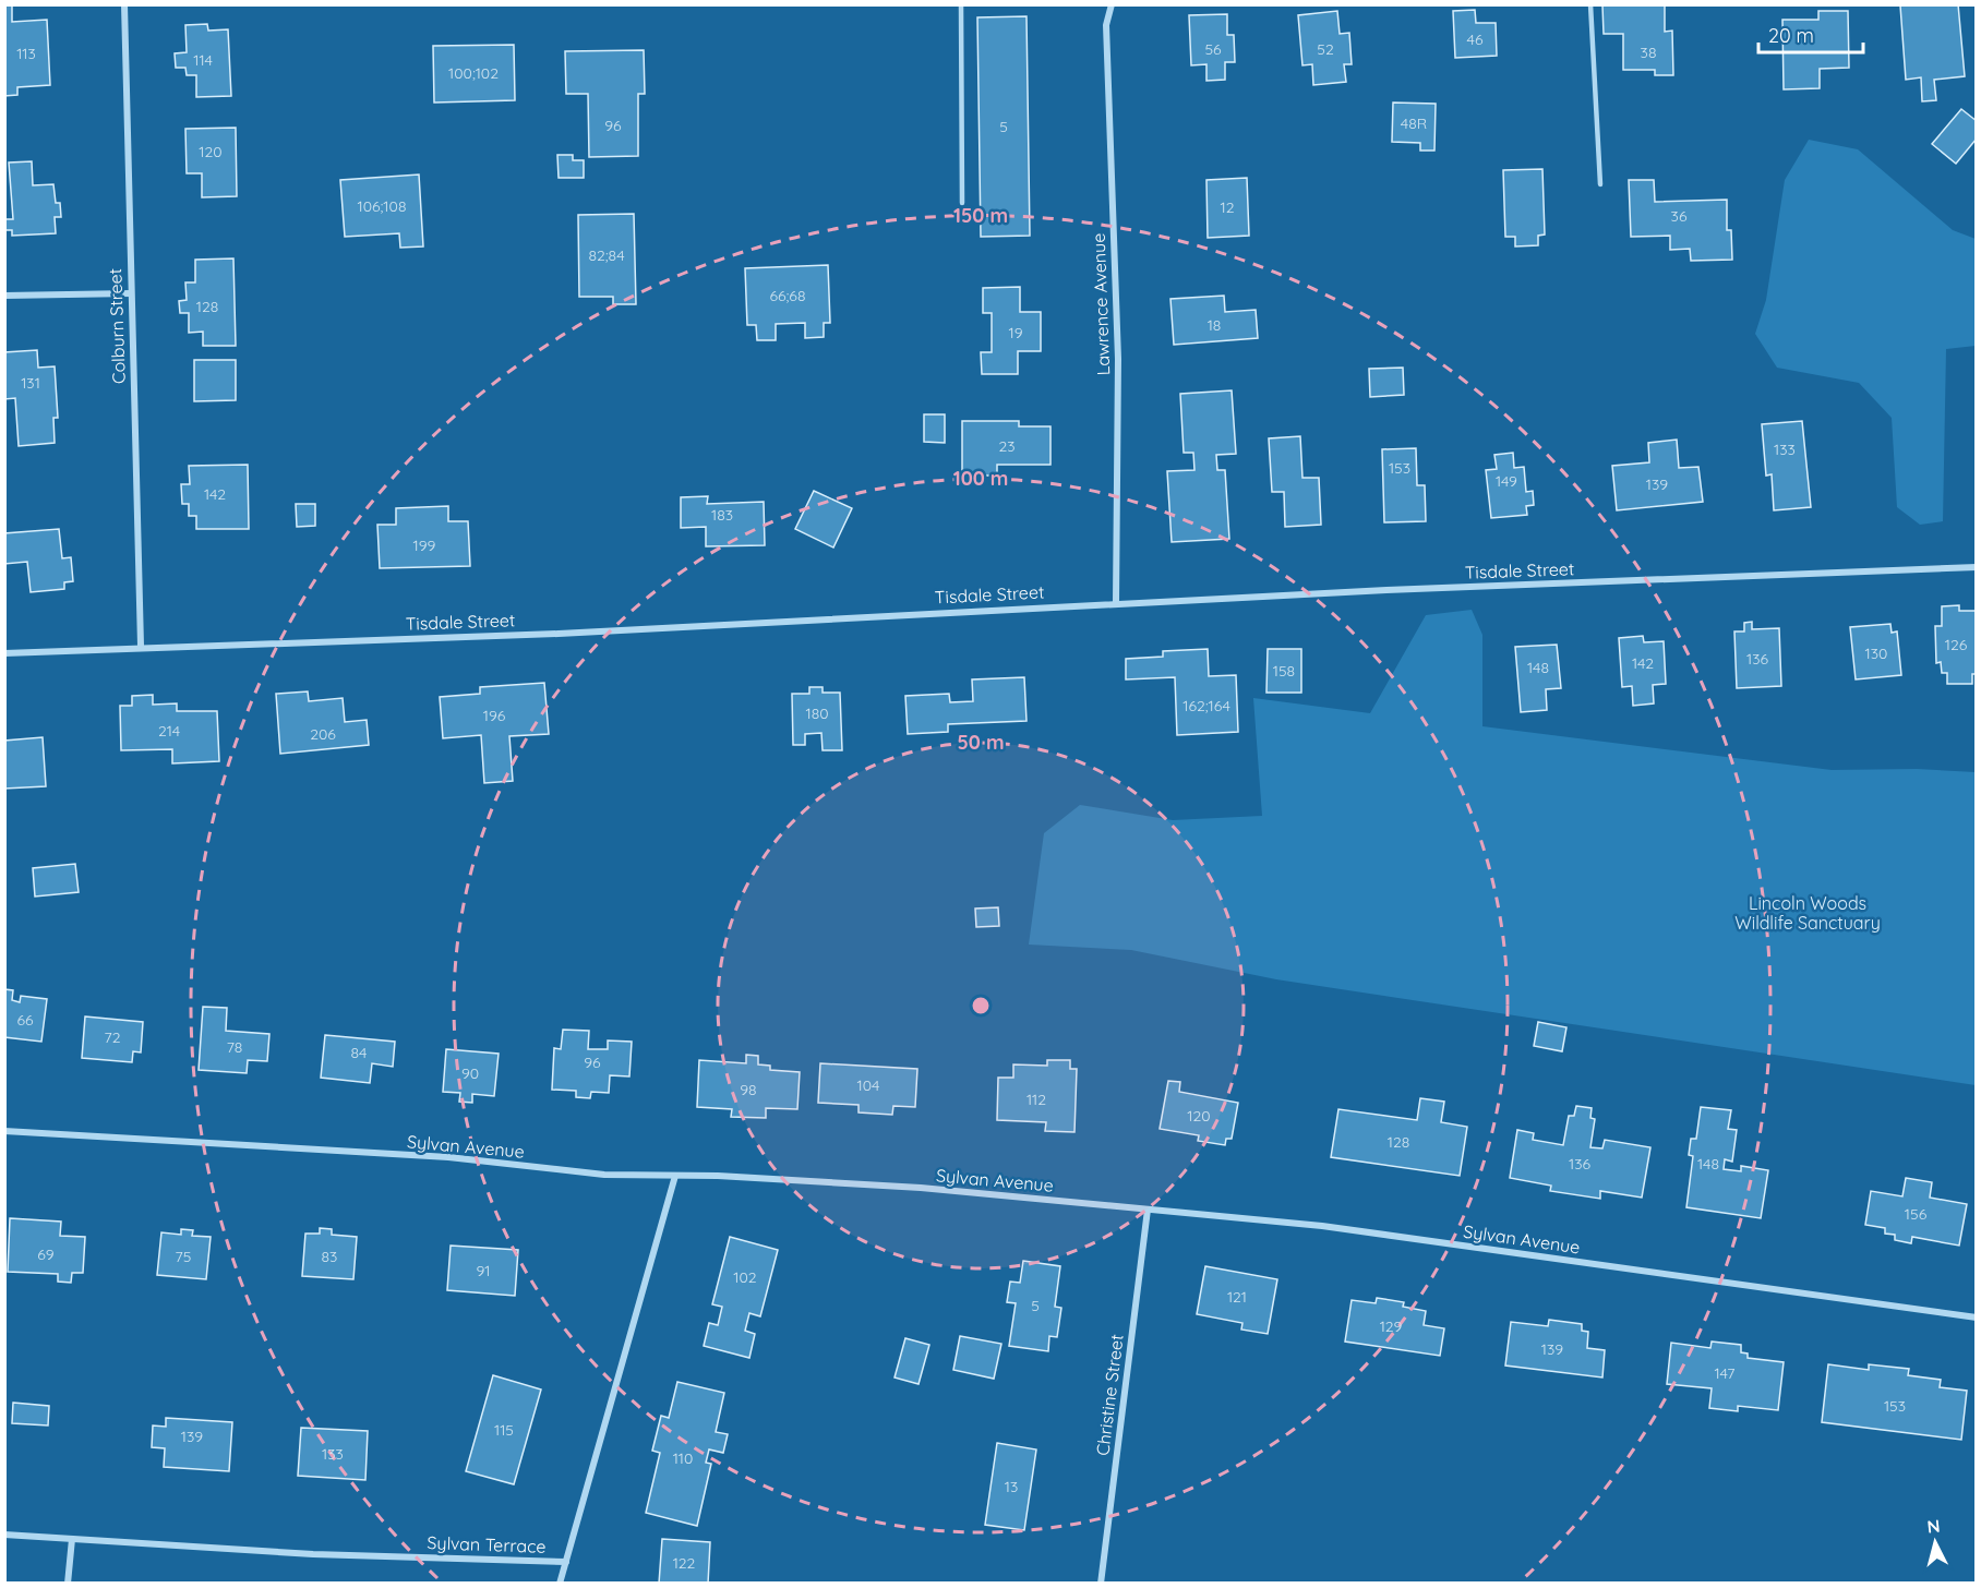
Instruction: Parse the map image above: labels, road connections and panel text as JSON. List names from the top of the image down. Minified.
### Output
{"streets":{"street":["Lawrence Avenue","Colburn Street","Tisdale Street","Sylvan Avenue","Christine Street","Sylvan Terrace"]},"crossings":[["Lawrence Avenue","Tisdale Street"],["Colburn Street","Tisdale Street"],["Sylvan Avenue","Christine Street"],["Sylvan Avenue","Sylvan Terrace"]],"parks":["Lincoln Woods Wildlife Sanctuary"],"house_numbers":["46","56","52","38","113","114","100;102","48R","96","5","120","106;108","12","36","82;84","66;68","128","18","19","131","23","133","153","149","139","142","183","199","126","130","136","142","148","158","162;164","180","196","214","206","66","72","78","84","96","90","104","98","112","120","128","136","148","156","69","75","83","91","102","121","5","129","139","147","153","115","139","133","110","13","122"],"scale_bar":"20 m","north":"top","rings":["150 m","100 m","50 m"]}
